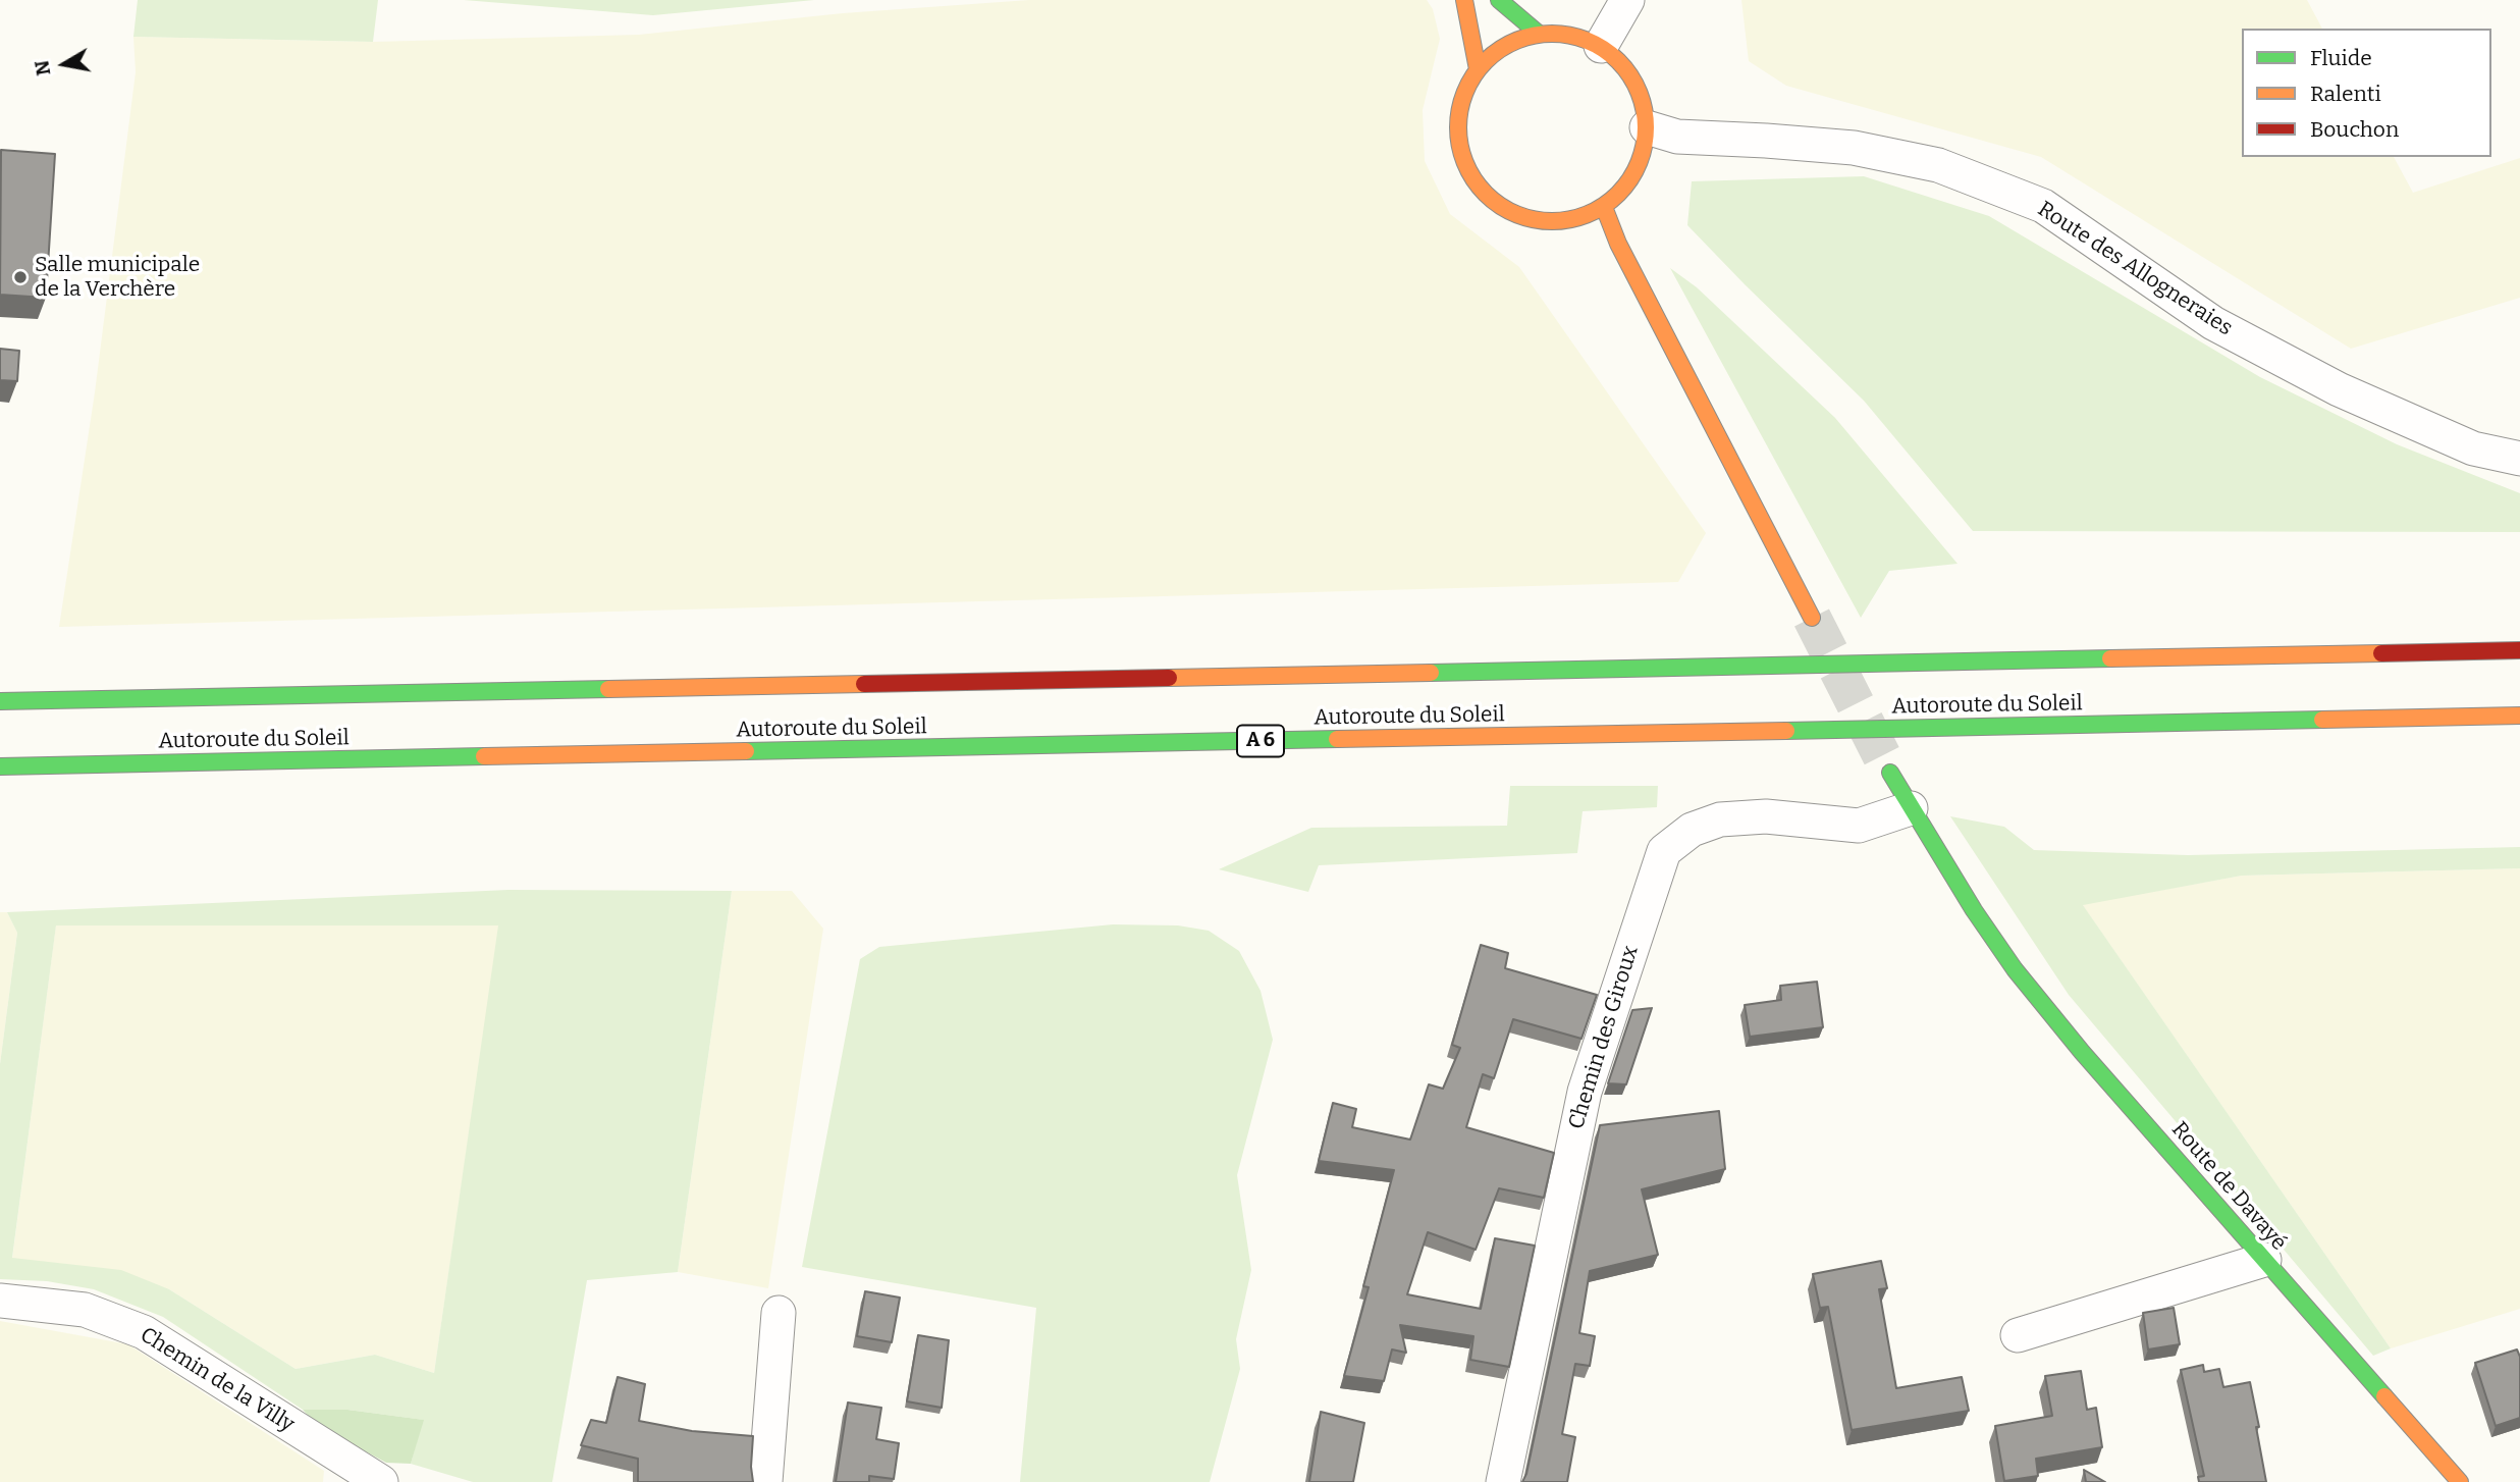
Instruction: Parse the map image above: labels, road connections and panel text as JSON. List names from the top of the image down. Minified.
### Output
{"streets":{"main road":["Autoroute du Soleil","A 6","Route de Davayé"],"street":["Route des Allogneraies","Chemin des Giroux","Chemin de la Villy"]},"crossings":[["Chemin des Giroux","Route de Davayé"]],"places":["Salle municipale de la Verchère"],"legend":["Fluide","Ralenti","Bouchon"],"north":"left"}
